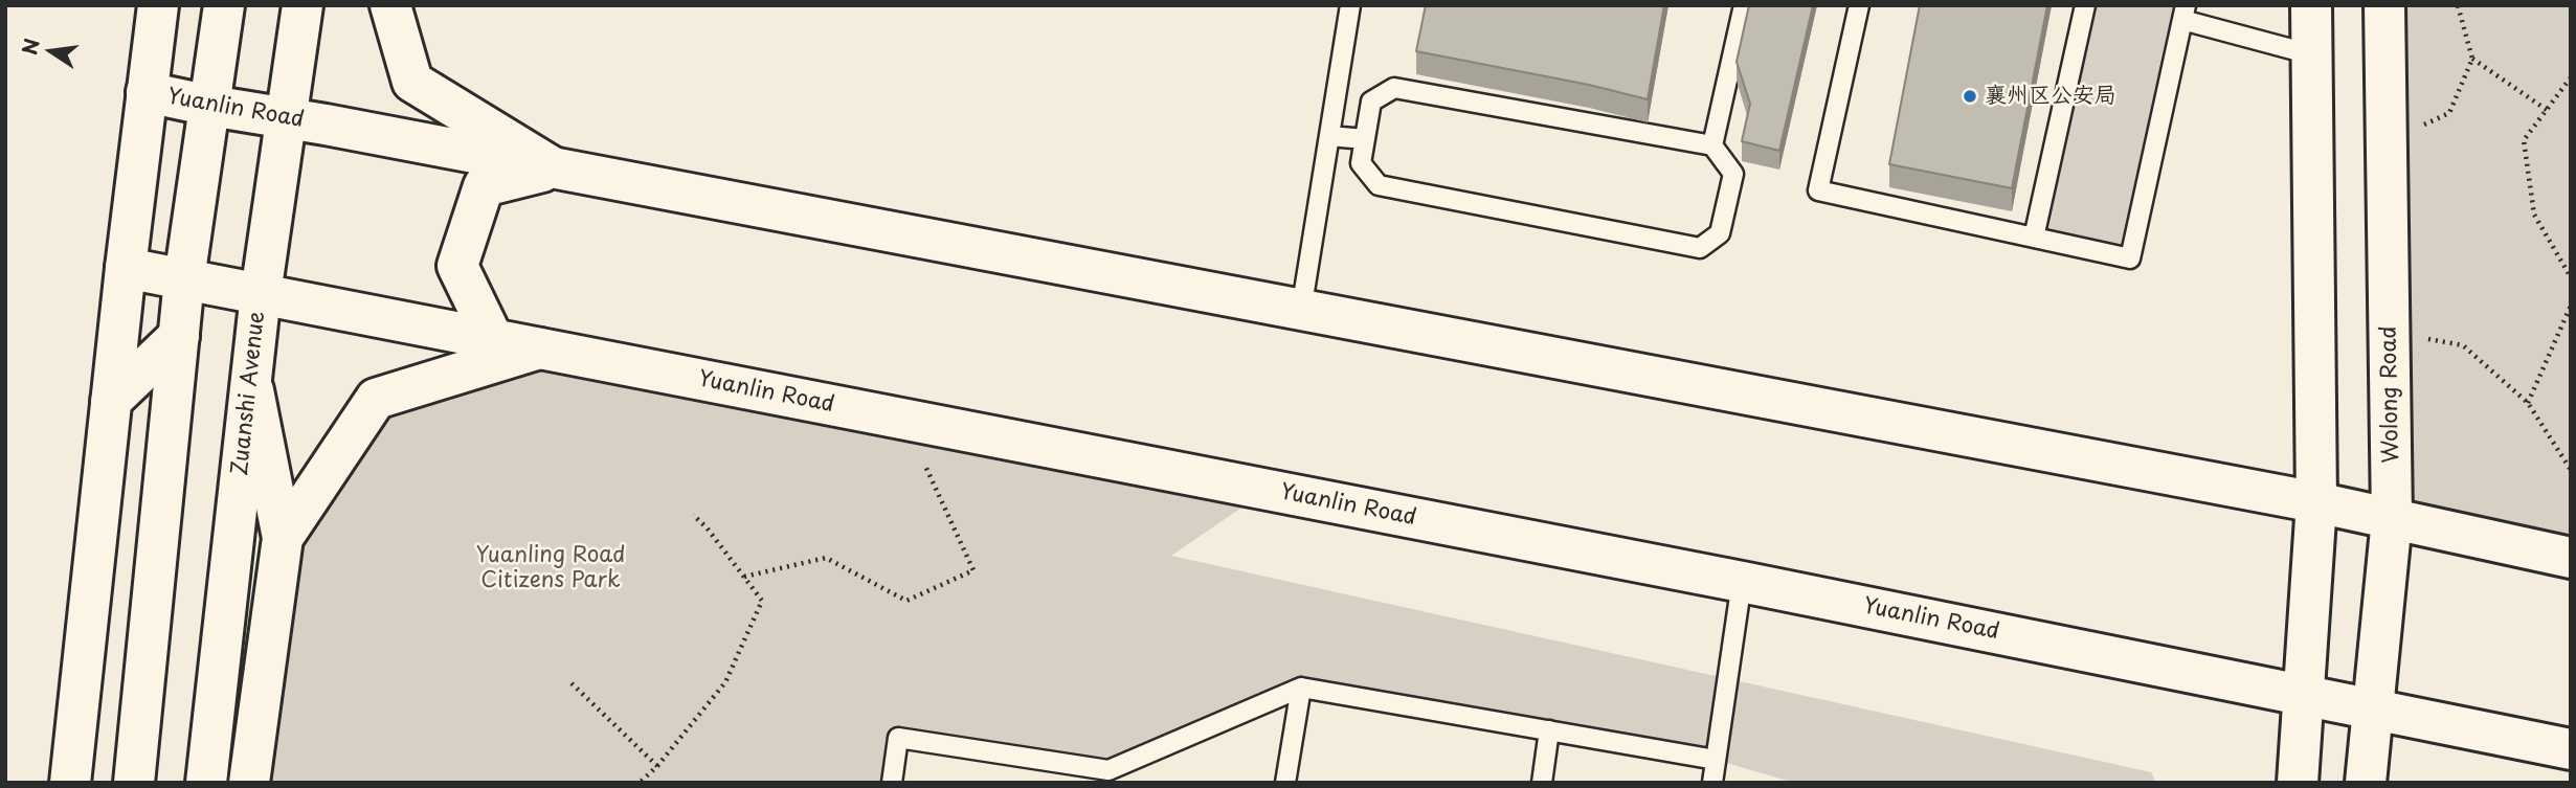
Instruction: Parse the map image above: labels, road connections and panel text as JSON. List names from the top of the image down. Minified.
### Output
{"streets":{"main road":["Yuanlin Road","Zuanshi Avenue","Wolong Road"]},"crossings":[["Yuanlin Road","Zuanshi Avenue"],["Yuanlin Road","Wolong Road"]],"parks":["Yuanling Road Citizens Park"],"places":["襄州区公安局"],"north":"left"}
